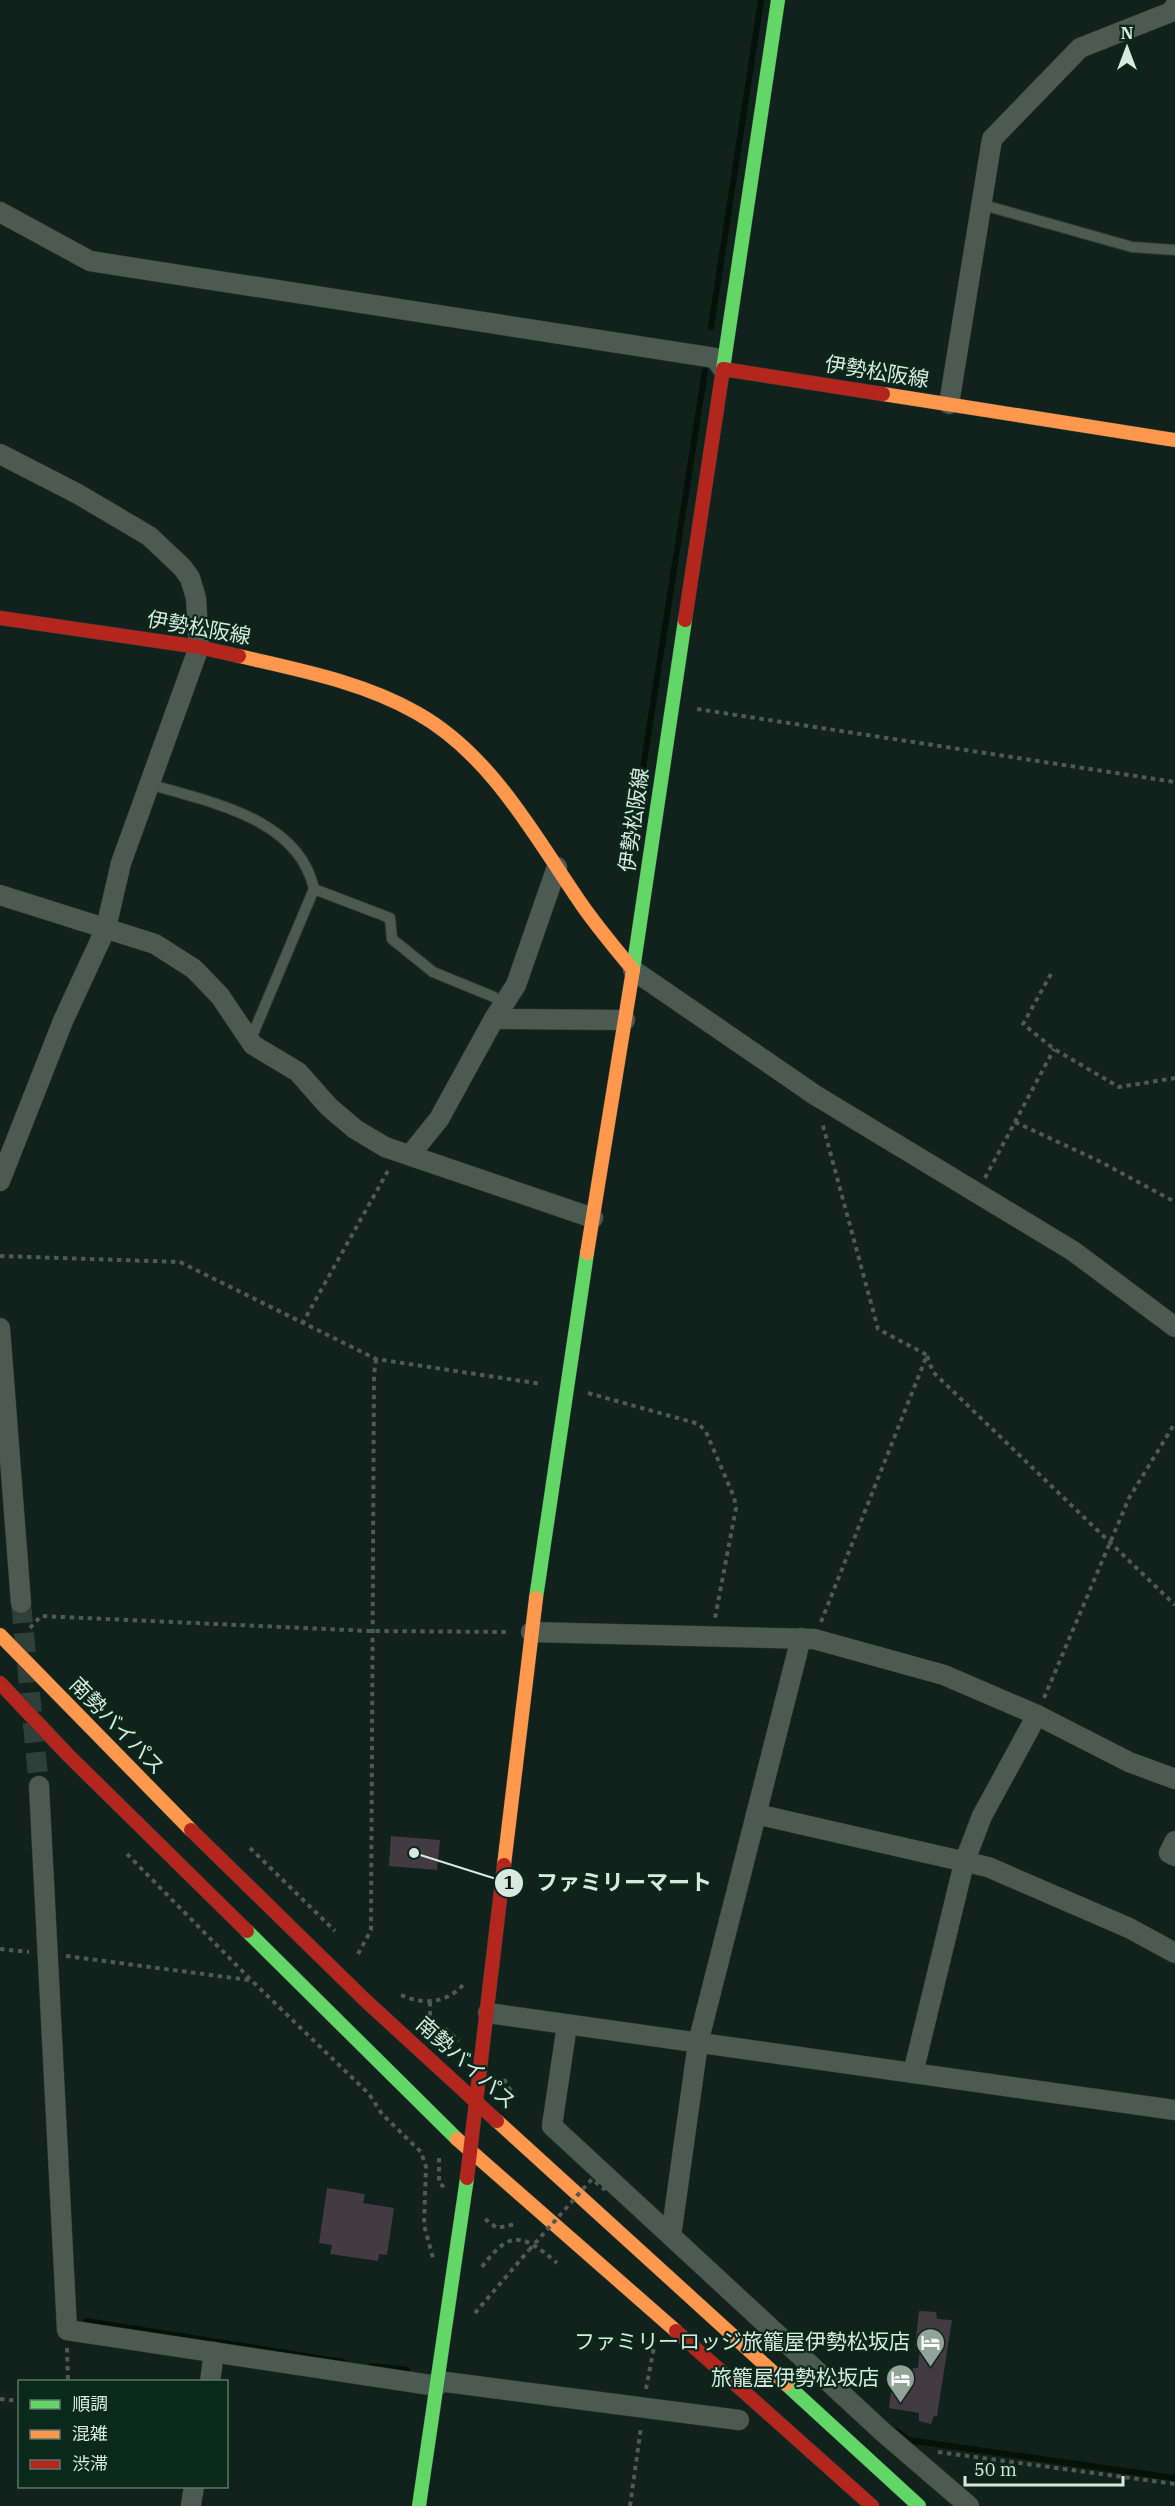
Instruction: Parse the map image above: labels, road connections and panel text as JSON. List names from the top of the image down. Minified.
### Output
{"streets":{"main road":["伊勢松阪線","南勢バイパス"]},"places":{"other":["ファミリーマート"],"hotel":["ファミリーロッジ旅籠屋伊勢松坂店","旅籠屋伊勢松坂店"]},"legend":["順調","混雑","渋滞"],"scale_bar":"50 m","north":"top"}
